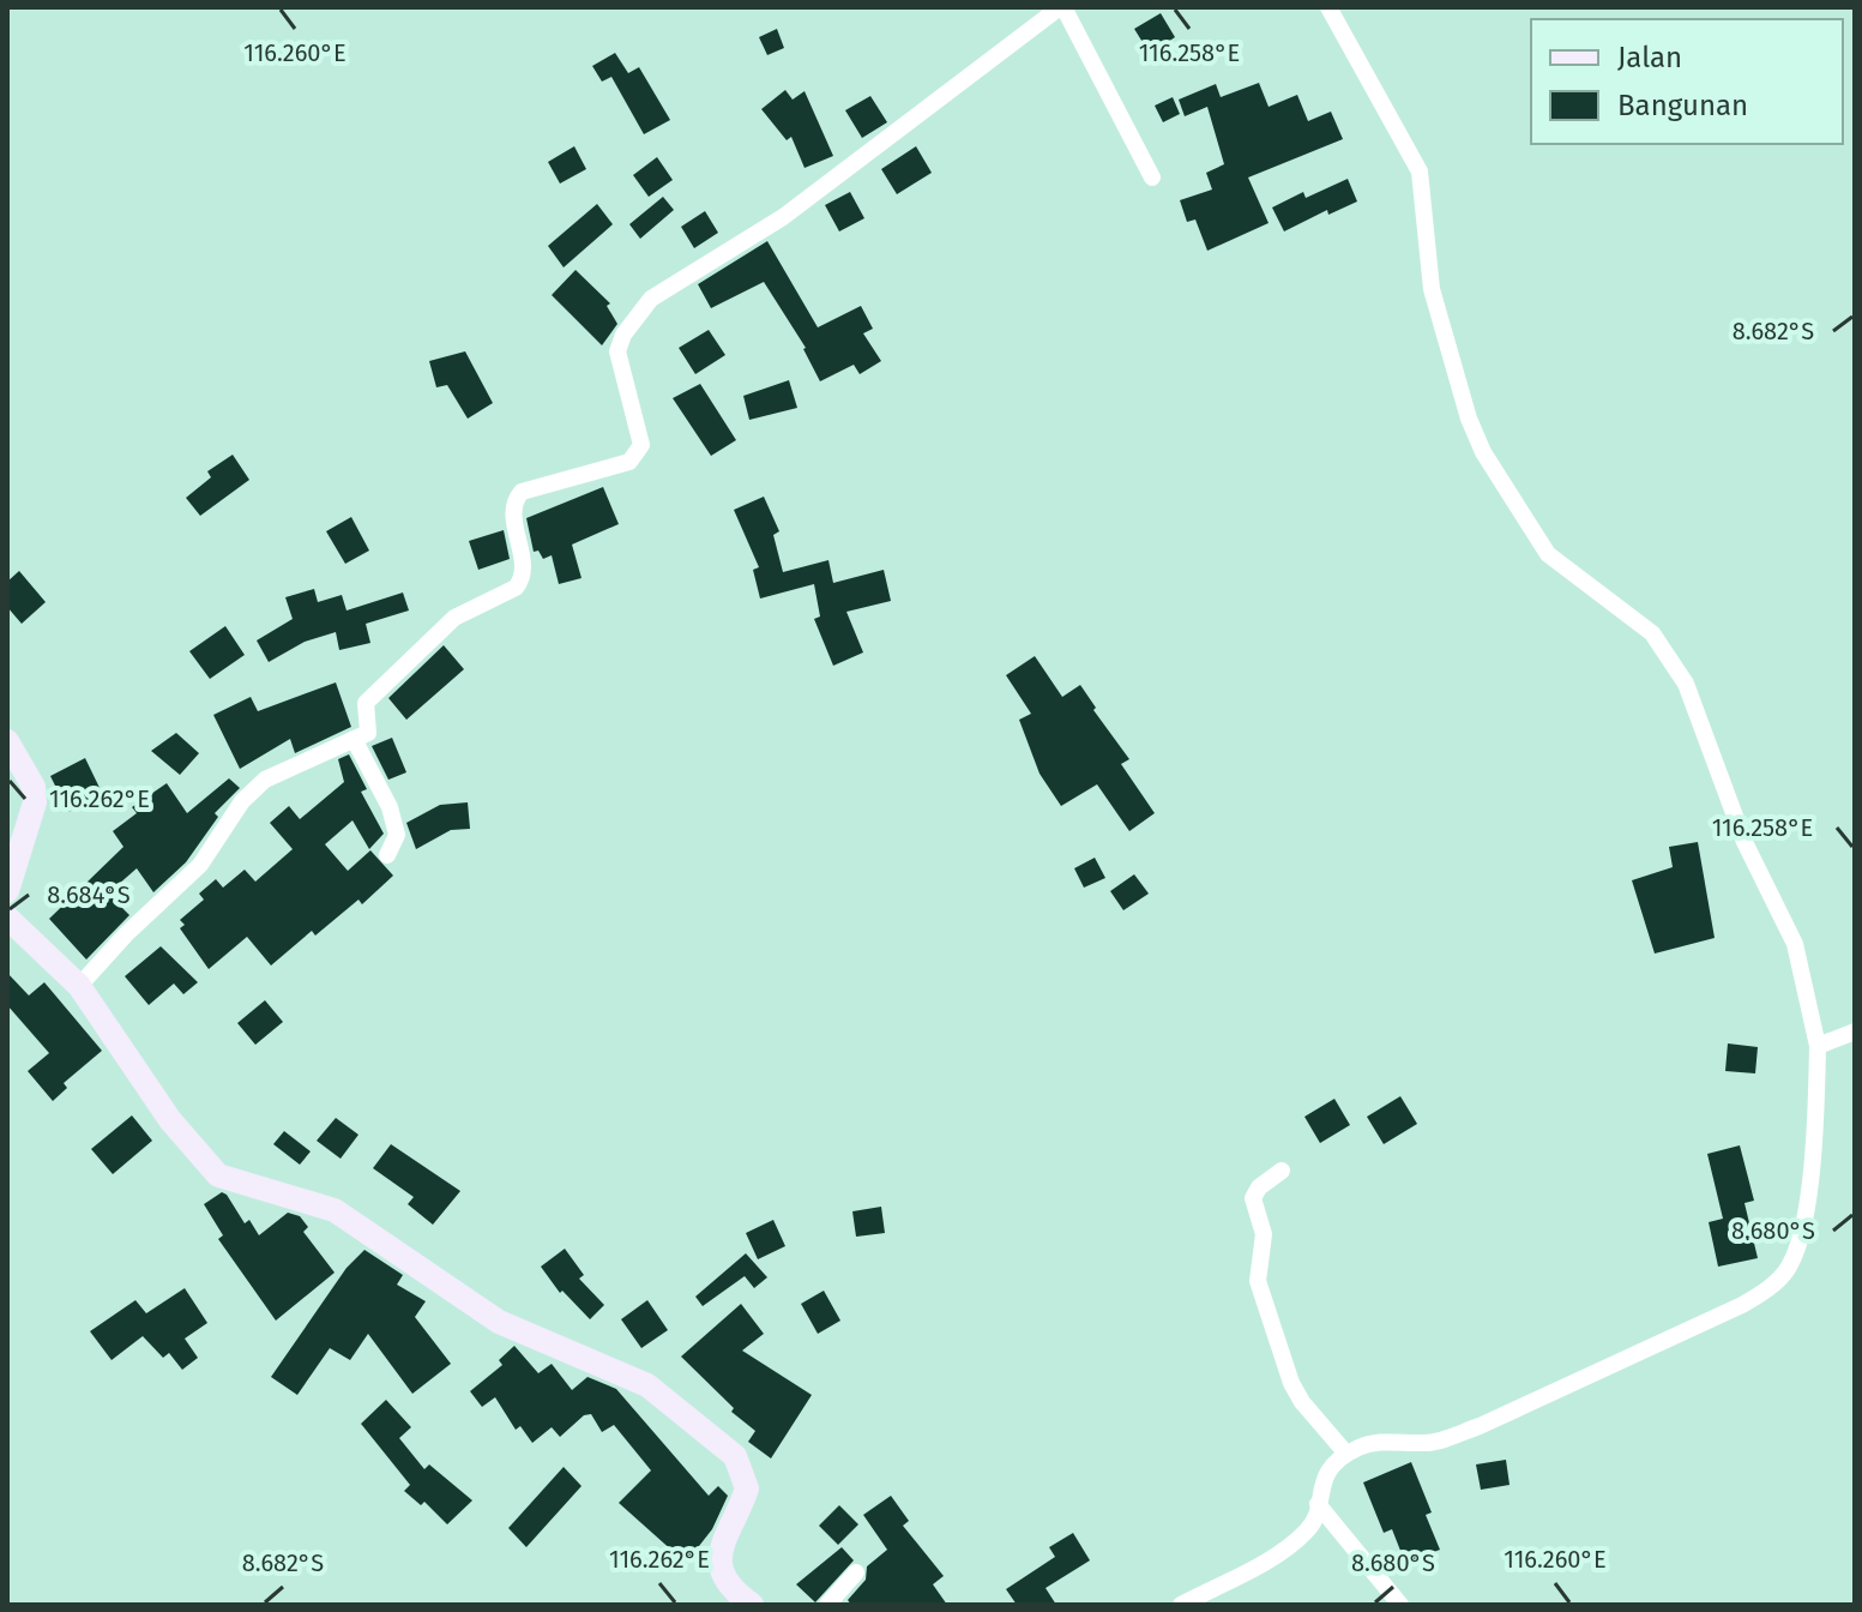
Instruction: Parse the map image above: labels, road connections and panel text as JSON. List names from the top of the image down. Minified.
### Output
{"legend":["Jalan","Bangunan"],"coordinates":["116.260°E","116.258°E","8.682°S","116.262°E","8.684°S","8.680°S"]}
